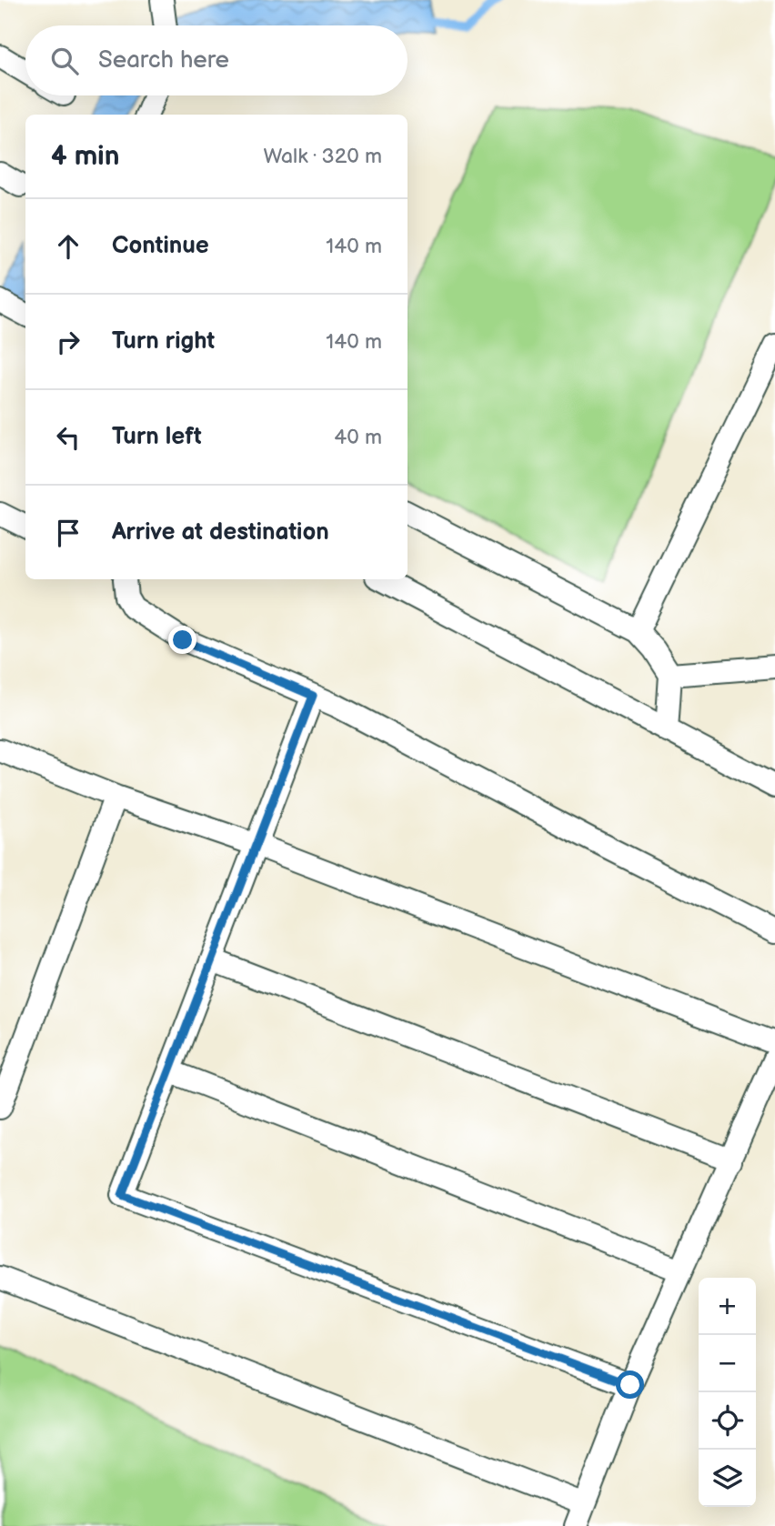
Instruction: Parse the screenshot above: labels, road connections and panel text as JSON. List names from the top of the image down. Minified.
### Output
{"page":{"search":"Search here","heading":["4 min","Walk · 320 m"],"list":[["Continue","140 m"],["Turn right","140 m"],["Turn left","40 m"],"Arrive at destination"],"map_buttons":["+","−"]}}
